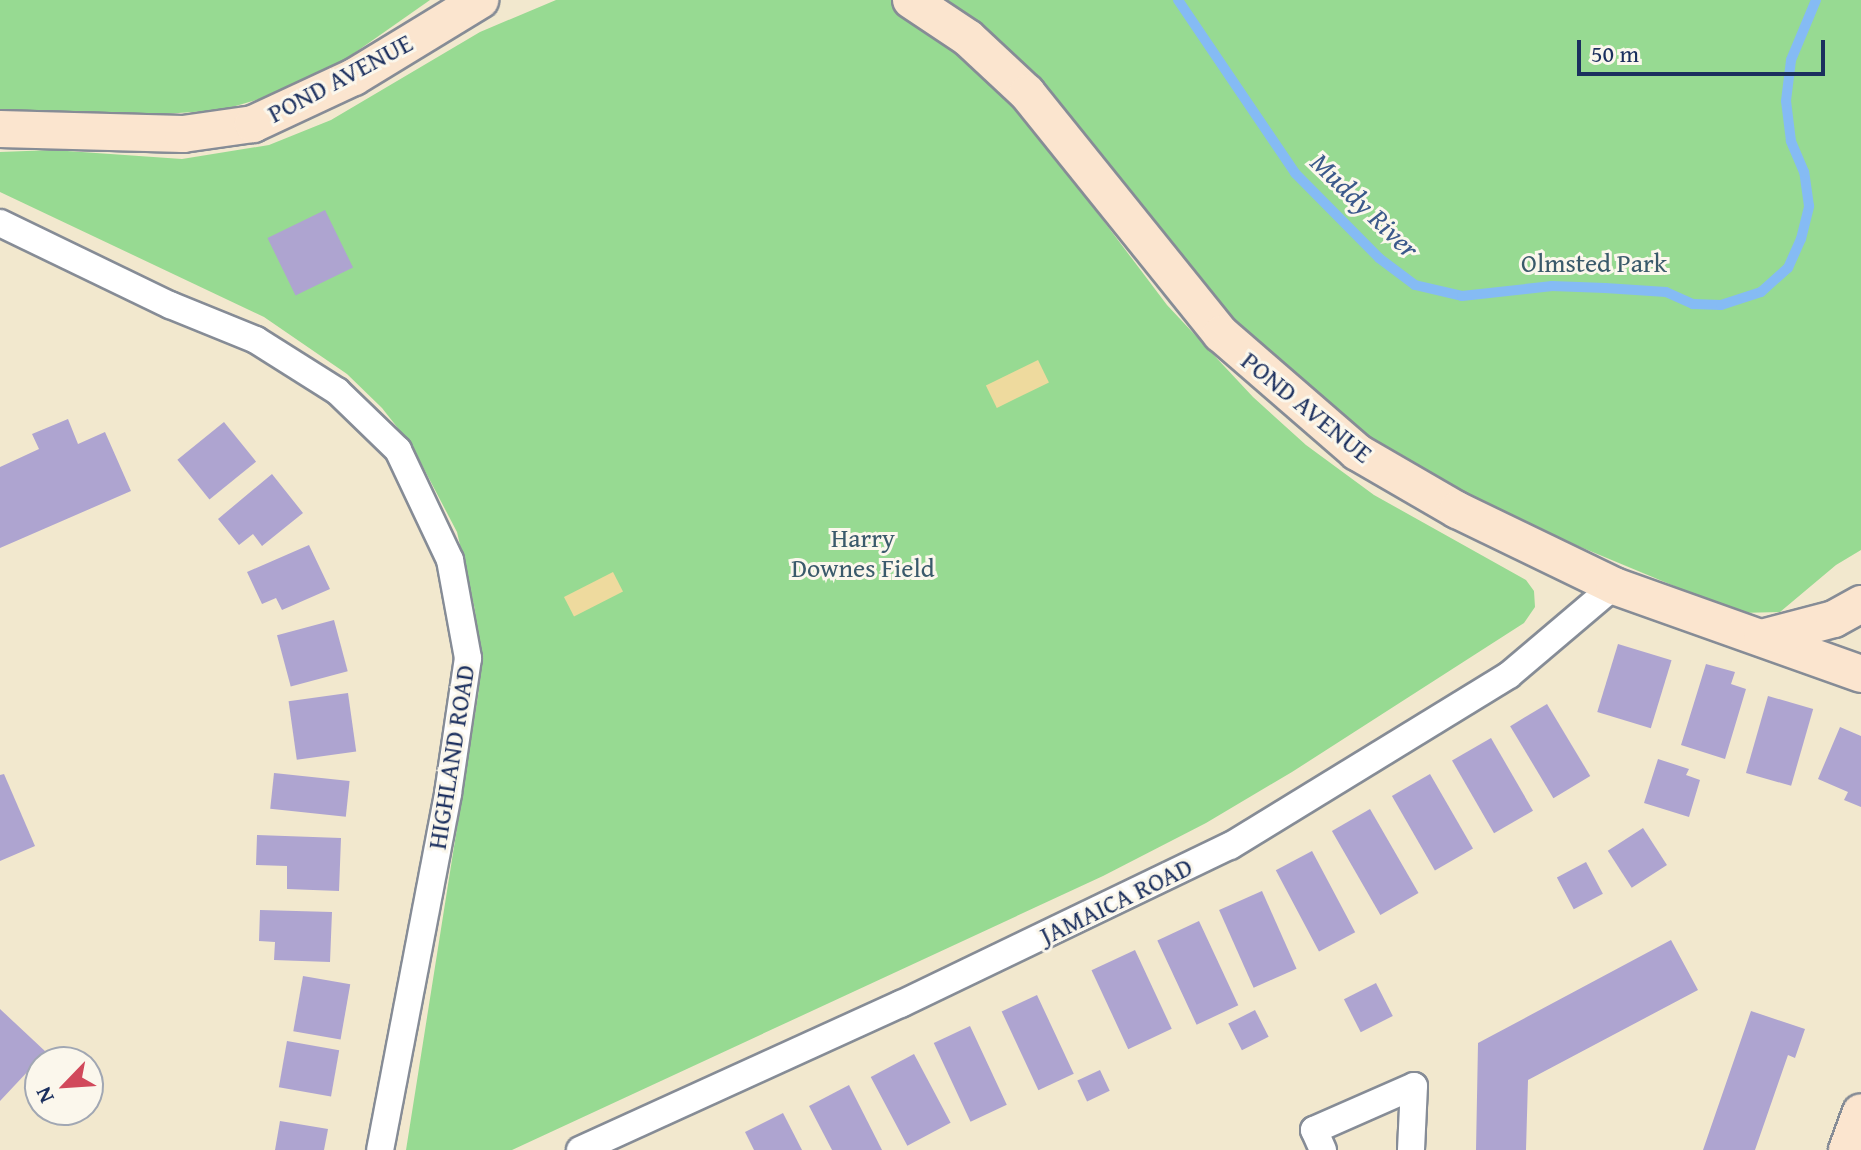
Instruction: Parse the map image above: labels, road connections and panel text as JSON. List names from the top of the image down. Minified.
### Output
{"streets":{"main road":["POND AVENUE"],"street":["HIGHLAND ROAD","JAMAICA ROAD"]},"crossings":[["POND AVENUE","JAMAICA ROAD"]],"water":["Muddy River"],"parks":["Olmsted Park","Harry Downes Field"],"scale_bar":"50 m","north":"bottom left"}
